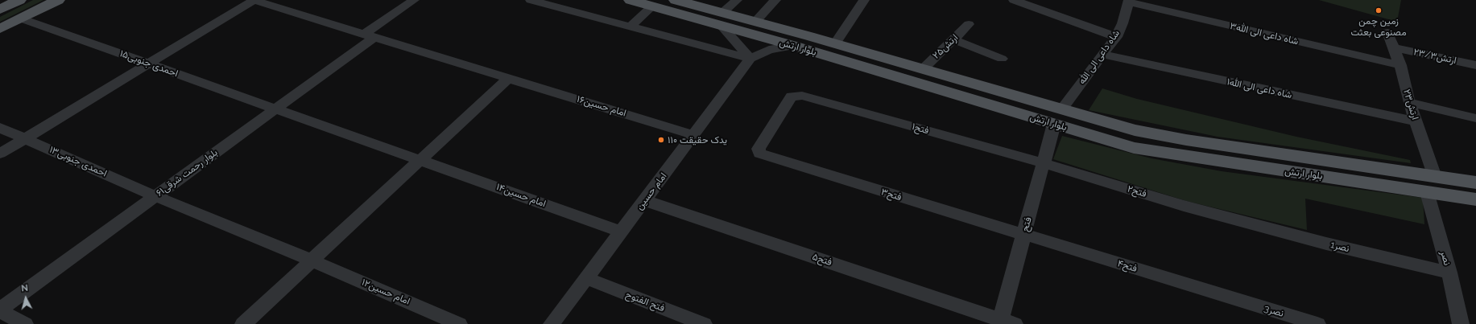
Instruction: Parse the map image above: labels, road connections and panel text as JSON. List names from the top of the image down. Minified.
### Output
{"streets":{"main road":["بلوار ارتش"],"street":["شاه داعی الی الله۳","ارتش۲۵","۲۳/۳ارتش","شاه داعی الی الله","احمدی جنوبی۱۵","شاه داعی الی الله۱","ارتش۲۳","امام حسین۱۶","۱فتح","احمدی جنوبی۱۳","بلوار رحمت شرقی۶۱","امام حسین","۲فتح","۳فتح","امام حسین۱۴","فتح","1نصر","نصر","۵فتح","فتح۴","امام حسین۱۲","فتح الفتوح","3نصر"]},"crossings":[["شاه داعی الی الله۳","شاه داعی الی الله"],["شاه داعی الی الله۳","ارتش۲۳"],["ارتش۲۵","بلوار ارتش"],["بلوار ارتش","شاه داعی الی الله"],["بلوار ارتش","ارتش۲۳"],["بلوار ارتش","فتح"],["بلوار ارتش","نصر"],["۲۳/۳ارتش","ارتش۲۳"],["شاه داعی الی الله","شاه داعی الی الله۱"],["شاه داعی الی الله","فتح"],["احمدی جنوبی۱۵","بلوار رحمت شرقی۶۱"],["احمدی جنوبی۱۵","امام حسین۱۴"],["شاه داعی الی الله۱","ارتش۲۳"],["امام حسین۱۶","بلوار رحمت شرقی۶۱"],["امام حسین۱۶","امام حسین"],["۱فتح","۲فتح"],["۱فتح","۳فتح"],["۱فتح","فتح"],["احمدی جنوبی۱۳","بلوار رحمت شرقی۶۱"],["احمدی جنوبی۱۳","امام حسین۱۲"],["امام حسین","امام حسین۱۴"],["امام حسین","۵فتح"],["امام حسین","فتح الفتوح"],["۲فتح","فتح"],["۲فتح","1نصر"],["۳فتح","فتح"],["۳فتح","فتح۴"],["فتح","۵فتح"],["فتح","فتح۴"],["1نصر","نصر"],["فتح۴","3نصر"]],"places":["زمین چمن مصنوعی بعثت","یدک حقیقت ۱۱۰"],"north":"top"}
